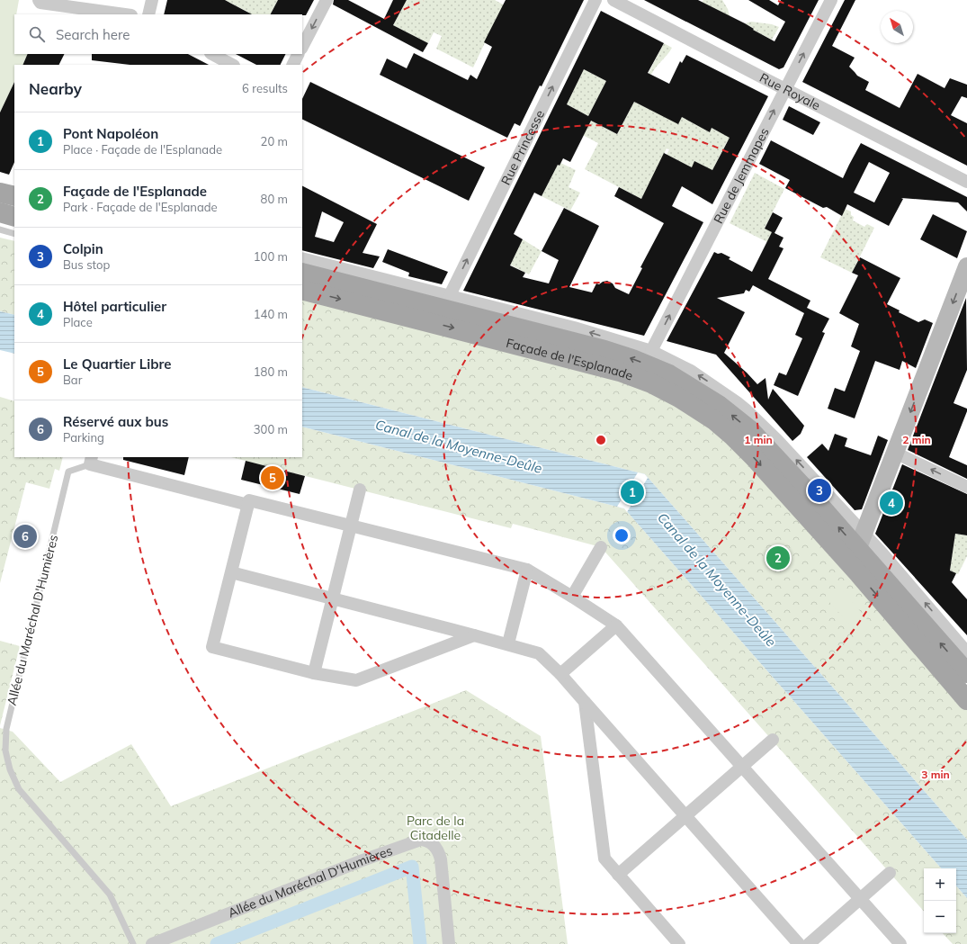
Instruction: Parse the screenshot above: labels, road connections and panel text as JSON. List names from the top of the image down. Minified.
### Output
{"streets":{"main road":["Façade de l'Esplanade"],"street":["Rue Royale","Rue Princesse","Rue de Jemmapes","Allée du Maréchal D'Humières"]},"crossings":[["Rue Royale","Rue de Jemmapes"],["Rue Princesse","Façade de l'Esplanade"],["Rue de Jemmapes","Façade de l'Esplanade"]],"one_way":["Rue Princesse","Rue de Jemmapes"],"water":["Canal de la Moyenne-Deûle"],"parks":["Parc de la Citadelle"],"north":"top left","page":{"search":"Search here","heading":["Nearby","6 results"],"list":[{"mark":"1","name":"Pont Napoléon","note":"Place · Façade de l'Esplanade","value":"20 m"},{"mark":"2","name":"Façade de l'Esplanade","note":"Park · Façade de l'Esplanade","value":"80 m"},{"mark":"3","name":"Colpin","note":"Bus stop","value":"100 m"},{"mark":"4","name":"Hôtel particulier","note":"Place","value":"140 m"},{"mark":"5","name":"Le Quartier Libre","note":"Bar","value":"180 m"},{"mark":"6","name":"Réservé aux bus","note":"Parking","value":"300 m"}],"pins":["5","3","1","4","6","2"],"map_buttons":["+","−"]},"rings":["1 min","2 min","3 min"]}
